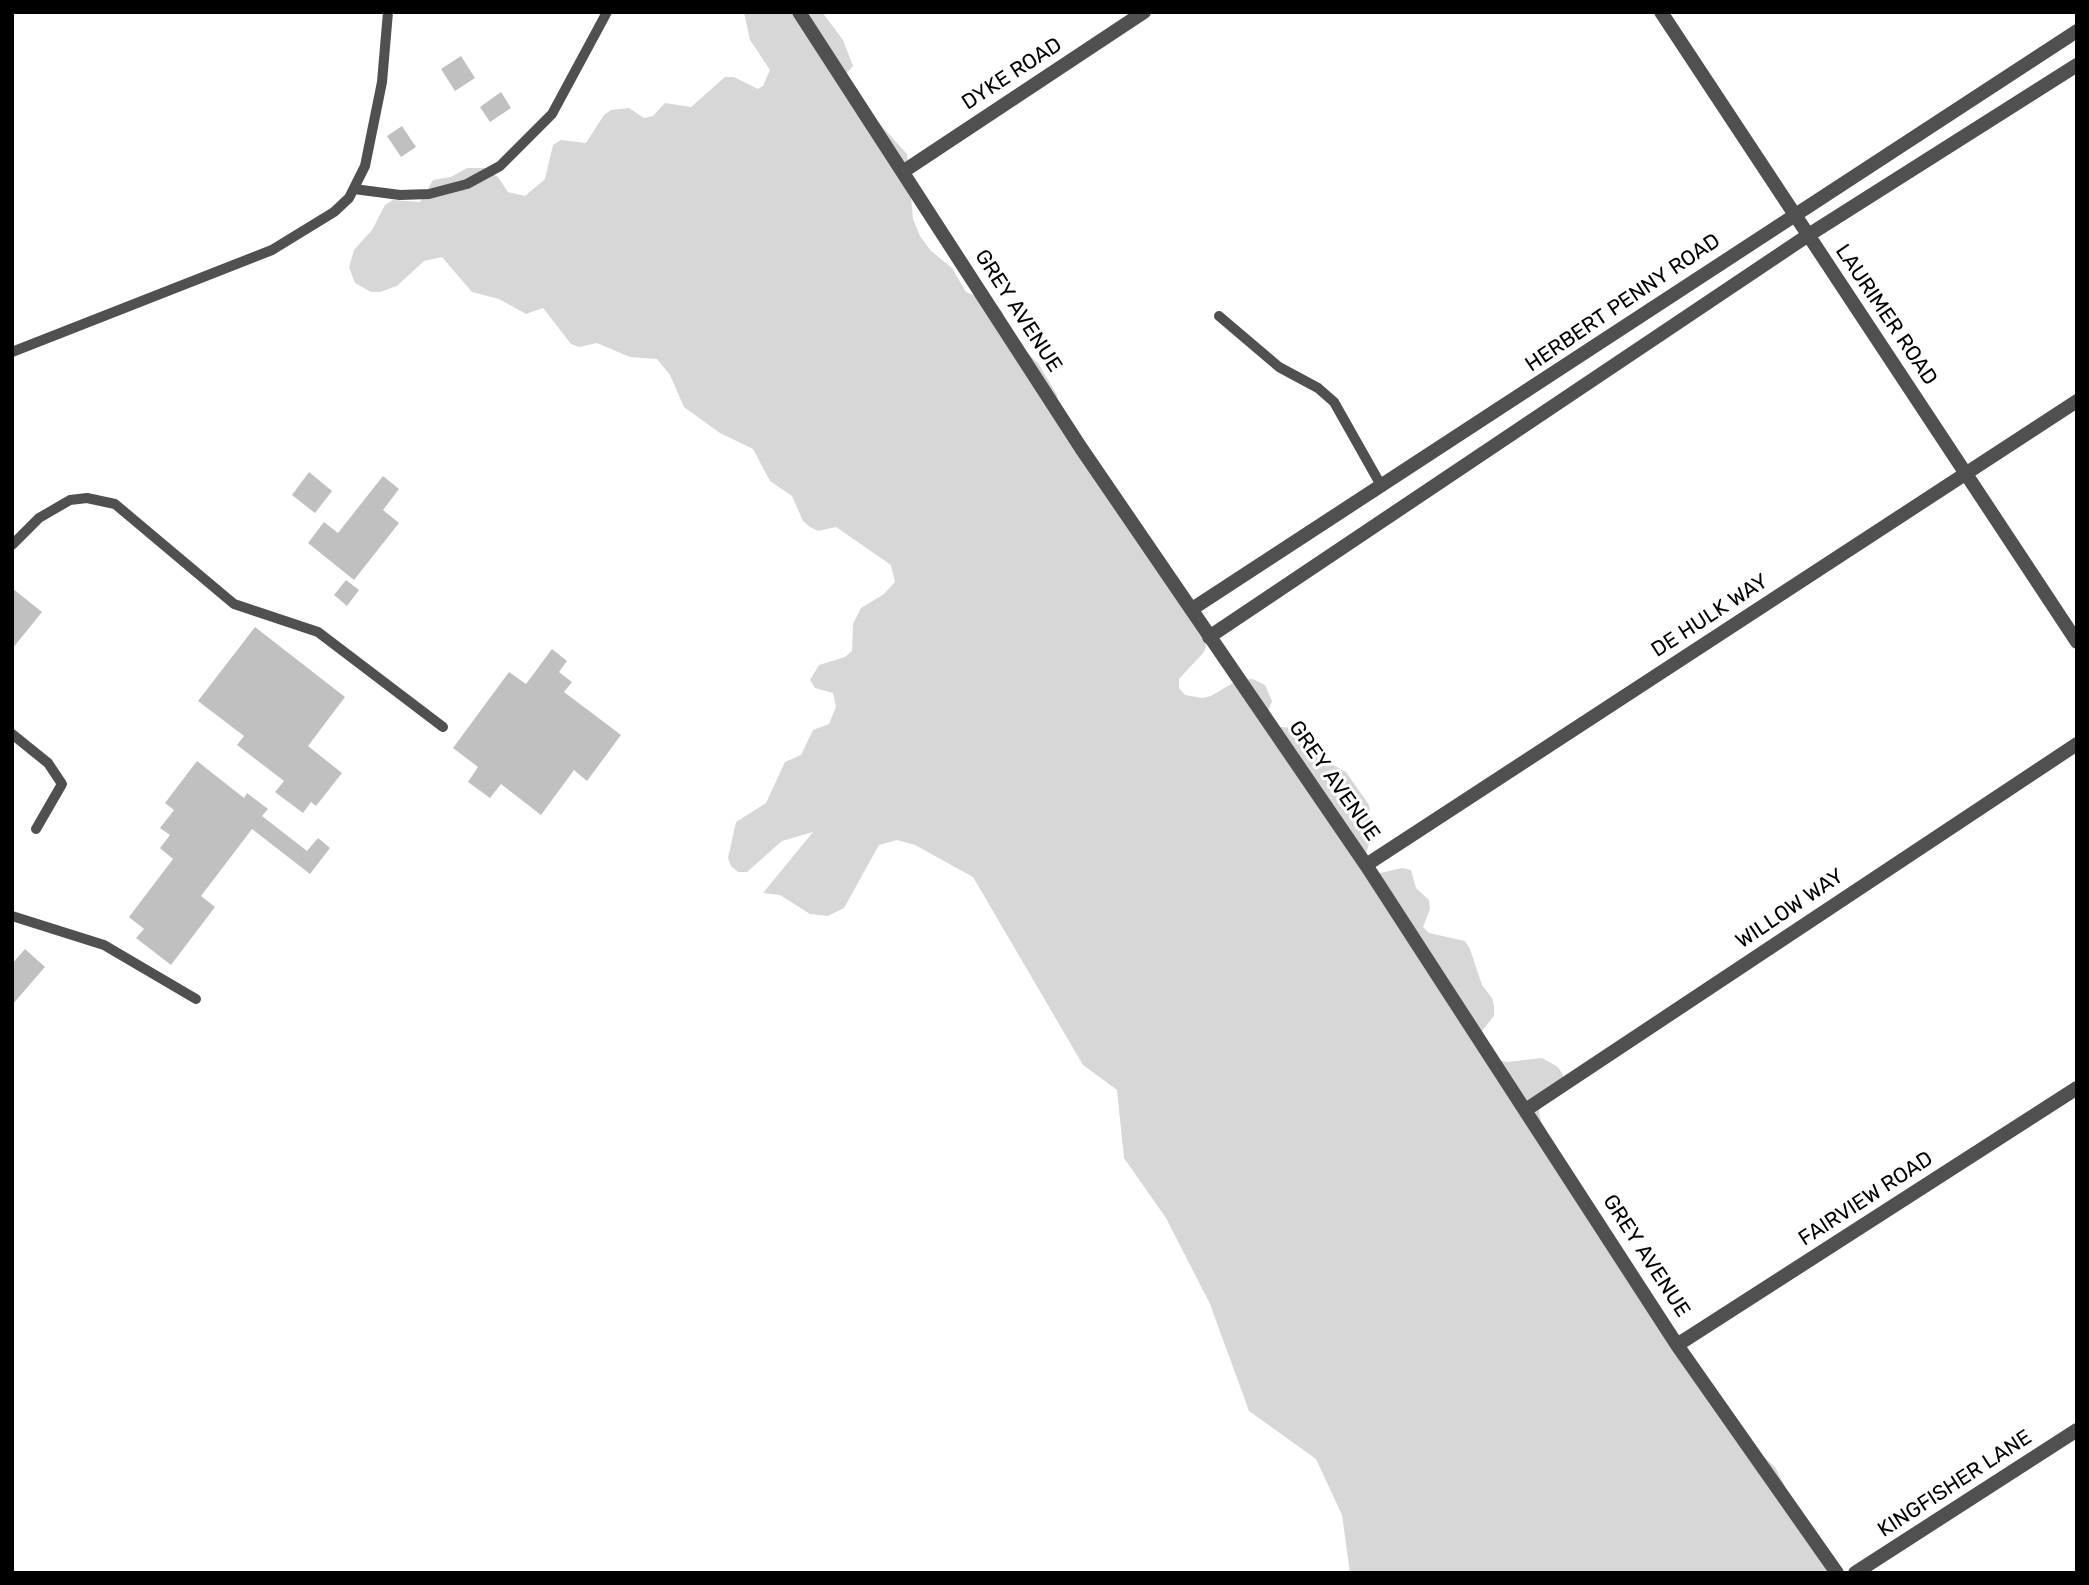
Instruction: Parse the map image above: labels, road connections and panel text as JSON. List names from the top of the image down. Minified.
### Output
{"streets":{"street":["DYKE ROAD","HERBERT PENNY ROAD","GREY AVENUE","LAURIMER ROAD","DE HULK WAY","WILLOW WAY","FAIRVIEW ROAD","KINGFISHER LANE"]},"crossings":[["DYKE ROAD","GREY AVENUE"],["HERBERT PENNY ROAD","GREY AVENUE"],["HERBERT PENNY ROAD","LAURIMER ROAD"],["GREY AVENUE","DE HULK WAY"],["GREY AVENUE","WILLOW WAY"],["GREY AVENUE","FAIRVIEW ROAD"],["LAURIMER ROAD","DE HULK WAY"]]}
